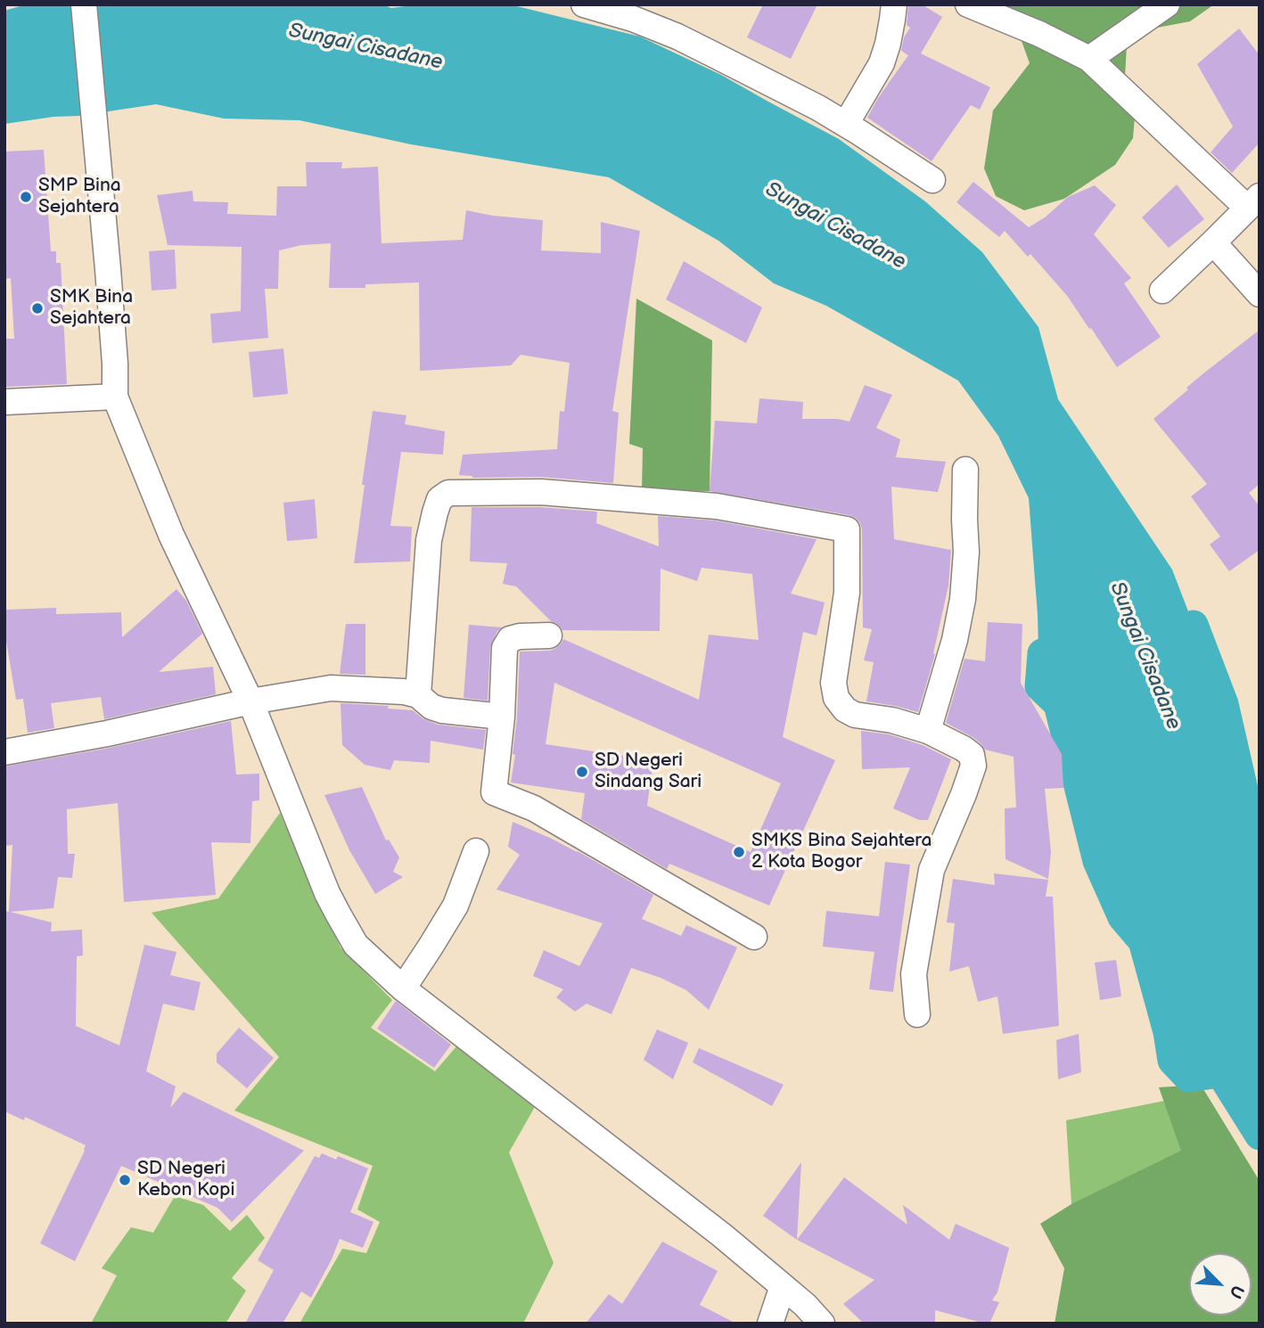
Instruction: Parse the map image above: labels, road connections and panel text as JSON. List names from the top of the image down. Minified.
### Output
{"water":["Sungai Cisadane"],"places":["SMP Bina Sejahtera","SMK Bina Sejahtera","SD Negeri Sindang Sari","SMKS Bina Sejahtera 2 Kota Bogor","SD Negeri Kebon Kopi"],"north":"bottom right"}
